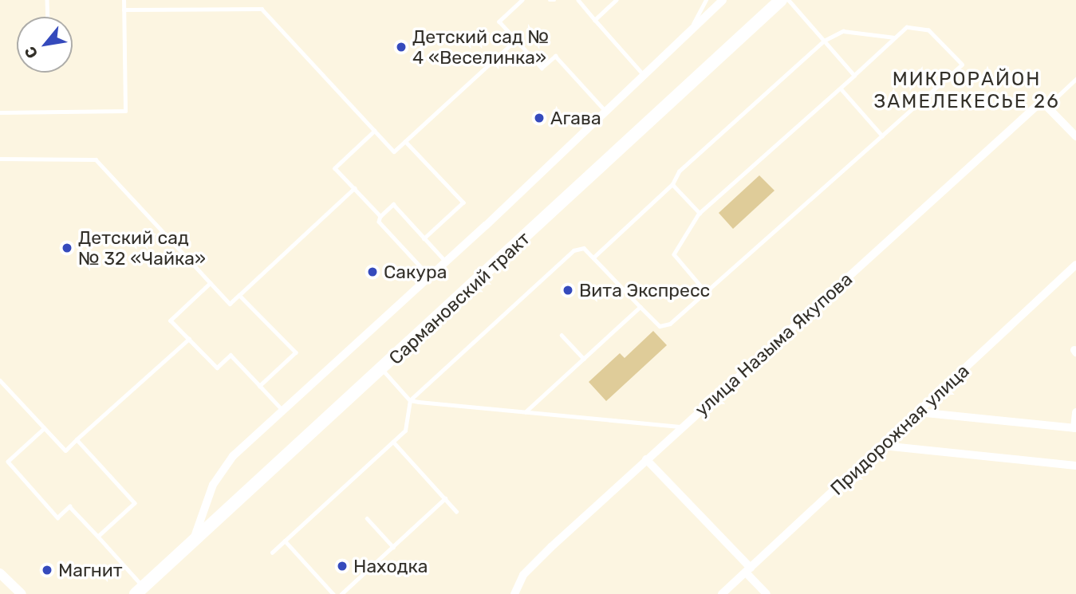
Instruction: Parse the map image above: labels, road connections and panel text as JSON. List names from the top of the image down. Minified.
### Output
{"streets":{"main road":["Сармановский тракт"],"street":["улица Назыма Якупова","Придорожная улица"]},"districts":["МИКРОРАЙОН ЗАМЕЛЕКЕСЬЕ 26"],"places":["Детский сад № 4 «Веселинка»","Агава","Детский сад № 32 «Чайка»","Сакура","Вита Экспресс","Находка","Магнит"],"north":"bottom left"}
